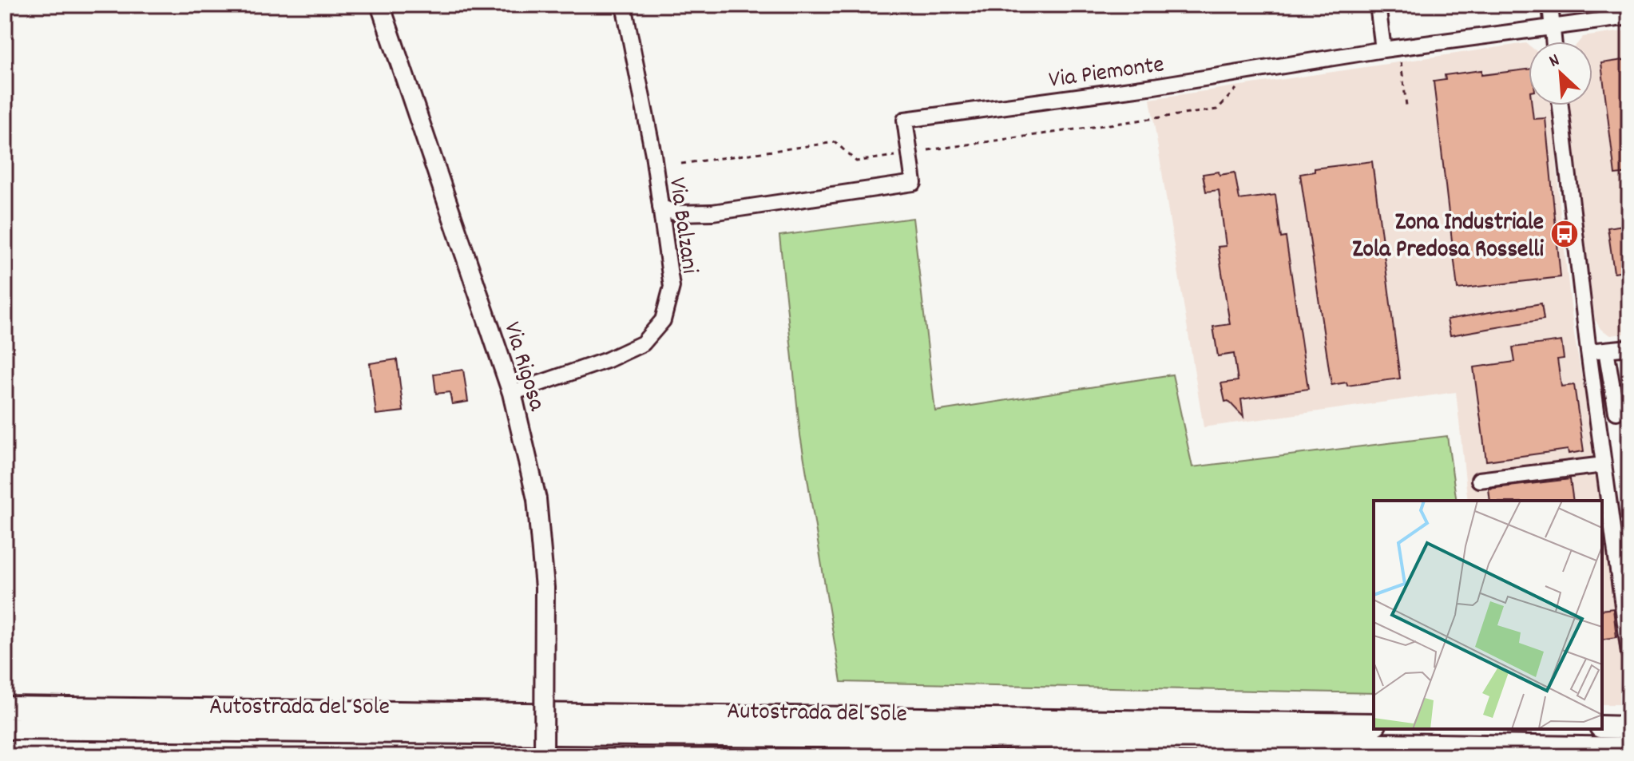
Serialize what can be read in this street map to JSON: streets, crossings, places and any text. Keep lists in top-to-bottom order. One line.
{"streets":{"highway":["Autostrada del Sole"],"main road":["Via Rigosa"],"street":["Via Piemonte","Via Balzani"]},"crossings":[["Via Piemonte","Via Balzani"],["Via Balzani","Via Rigosa"]],"places":{"bus stop":["Zona Industriale Zola Predosa Rosselli"]},"north":"top left"}
